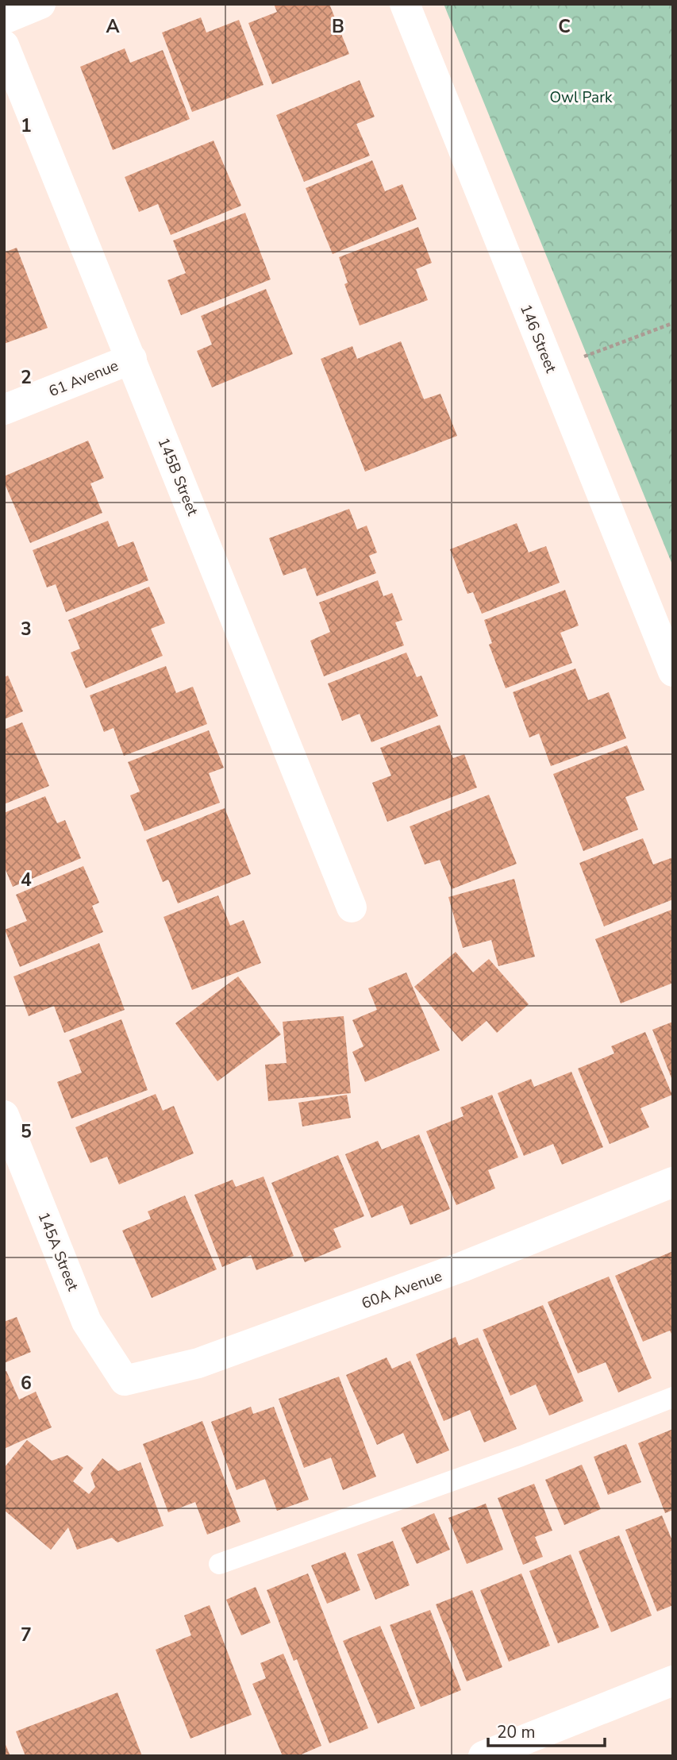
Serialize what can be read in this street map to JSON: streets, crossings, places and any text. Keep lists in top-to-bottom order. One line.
{"streets":{"street":["146 Street","61 Avenue","145B Street","145A Street","60A Avenue"]},"crossings":[["61 Avenue","145B Street"],["145A Street","60A Avenue"]],"parks":["Owl Park"],"scale_bar":"20 m","grid":{"columns":["A","B","C"],"rows":["1","2","3","4","5","6","7"]}}
